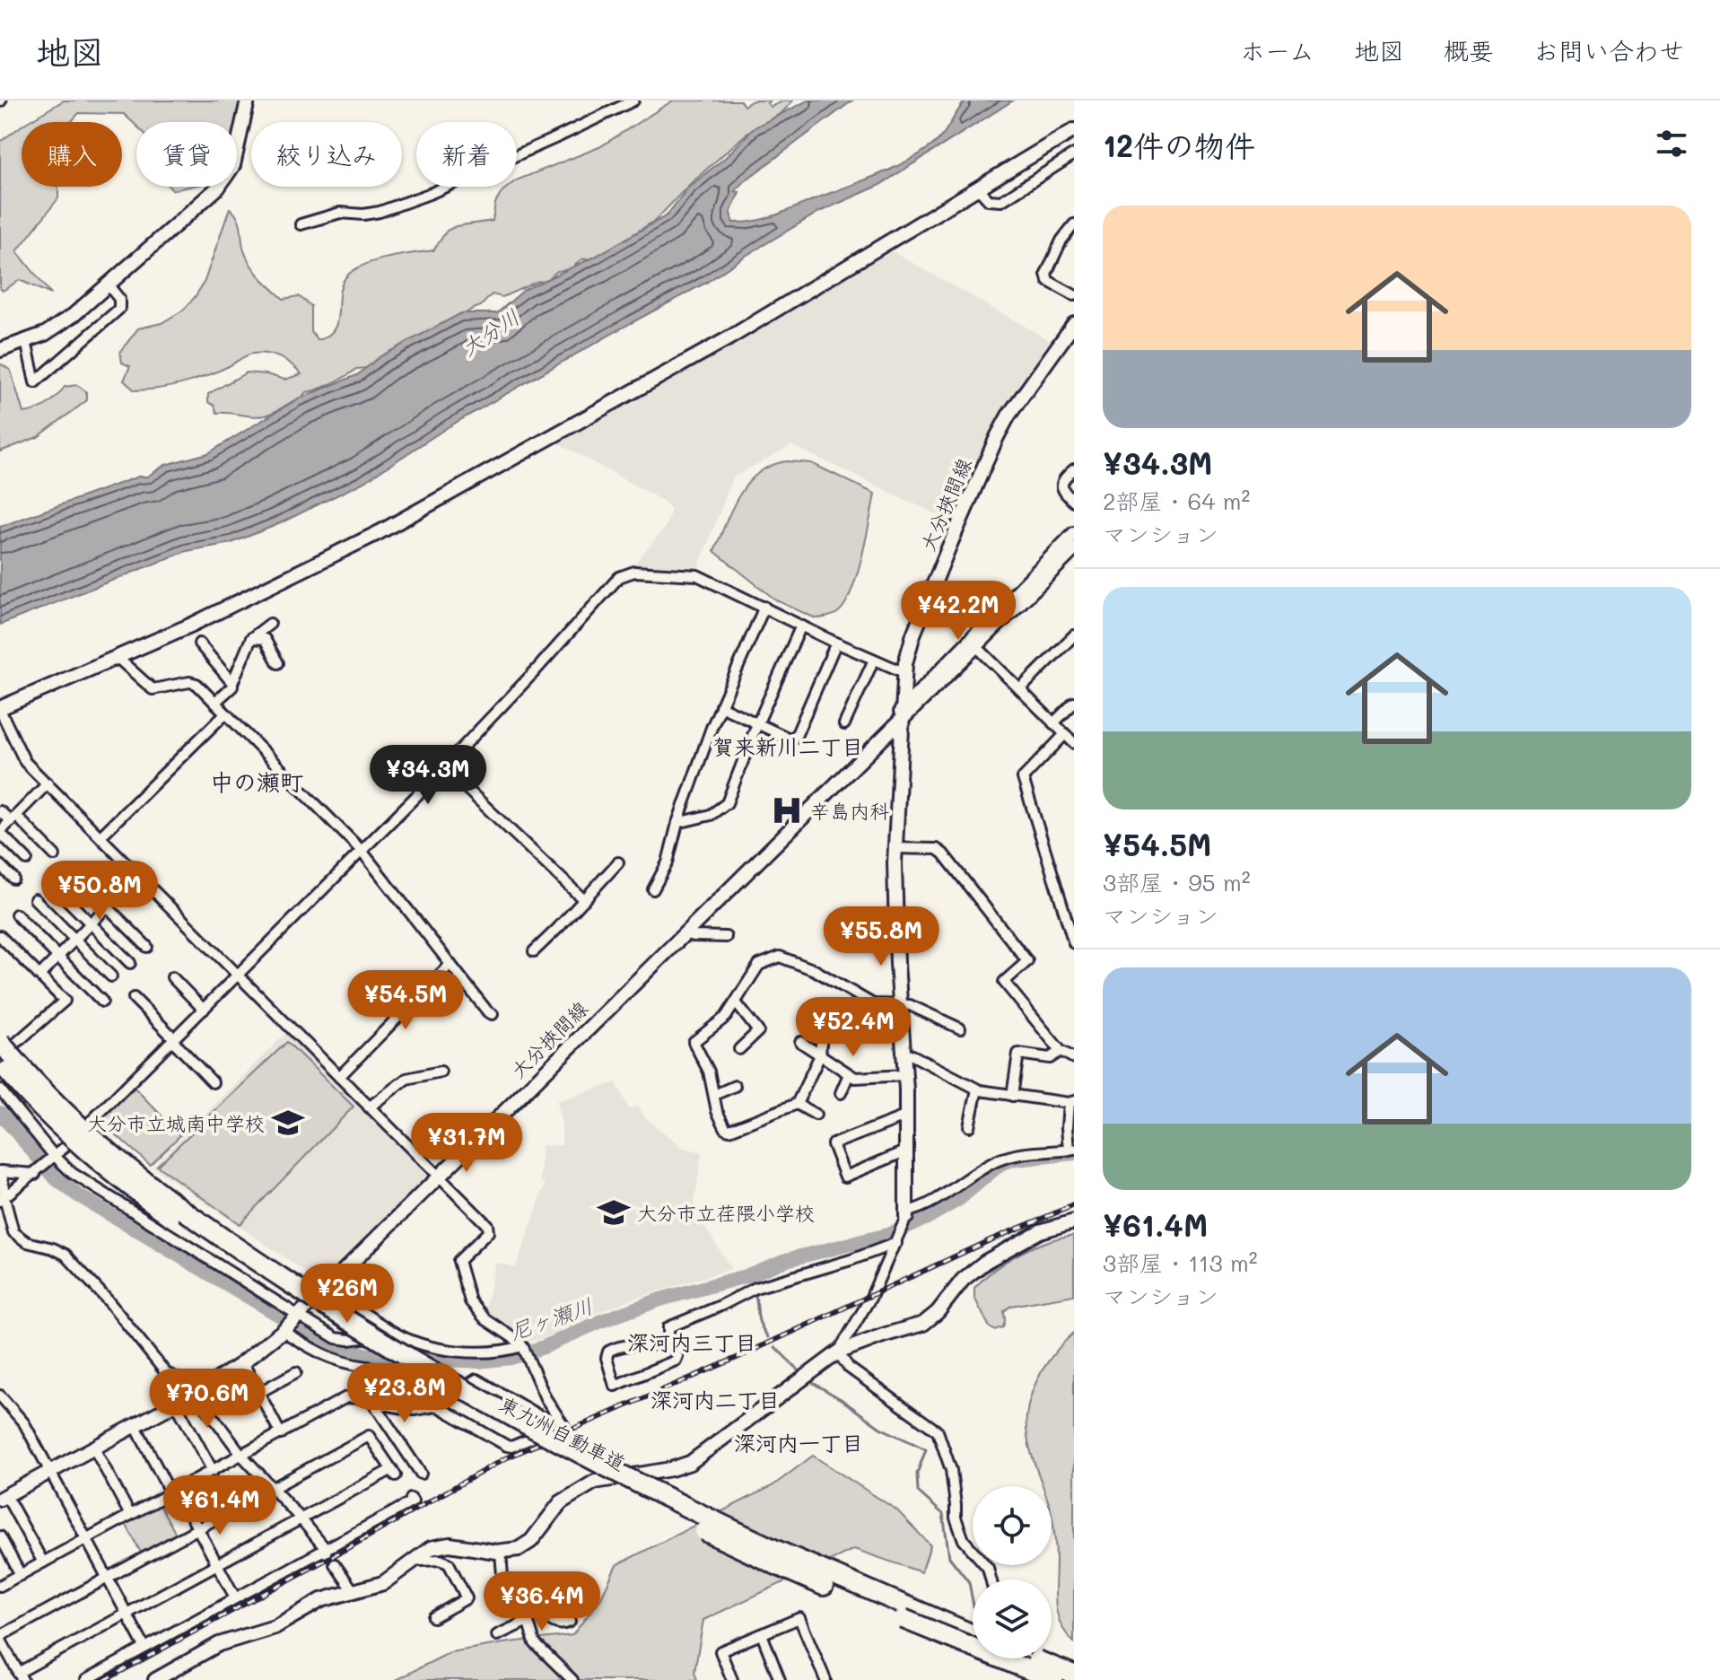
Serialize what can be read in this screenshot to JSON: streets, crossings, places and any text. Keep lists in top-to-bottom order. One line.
{"streets":{"highway":["東九州自動車道"],"main road":["大分挾間線"]},"districts":["賀来新川二丁目","中の瀬町","深河内三丁目","深河内二丁目","深河内一丁目"],"water":["大分川","尼ヶ瀬川"],"places":{"hospital":["辛島内科"],"school or university":["大分市立城南中学校","大分市立荏隈小学校"]},"page":{"header":"地図","nav":["ホーム","地図","概要","お問い合わせ"],"heading":"12件の物件","chip":["購入","賃貸","絞り込み","新着"],"list":[{"name":"¥34.3M","note":"2部屋 · 64 m² · マンション"},{"name":"¥54.5M","note":"3部屋 · 95 m² · マンション"},{"name":"¥61.4M","note":"3部屋 · 113 m² · マンション"}],"price":["¥42.2M","¥34.3M","¥50.8M","¥55.8M","¥54.5M","¥52.4M","¥31.7M","¥26M","¥23.8M","¥70.6M","¥61.4M","¥36.4M"]}}
